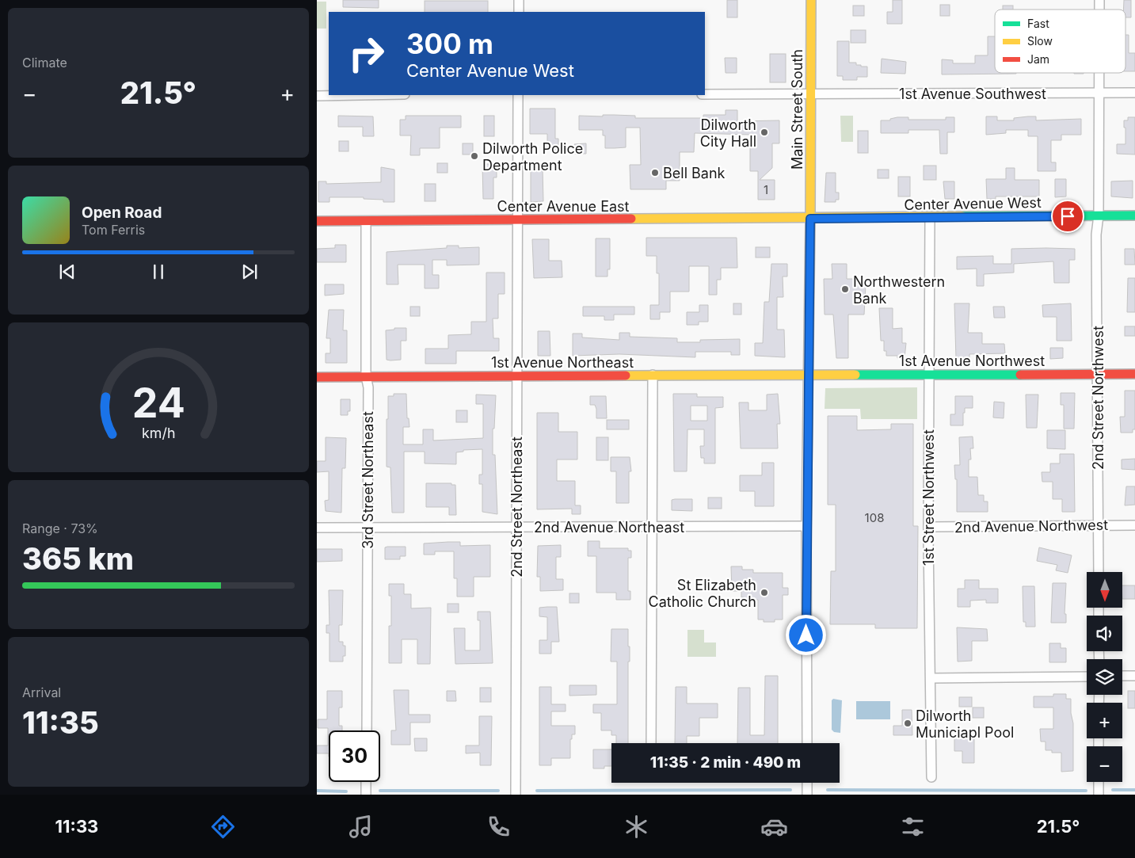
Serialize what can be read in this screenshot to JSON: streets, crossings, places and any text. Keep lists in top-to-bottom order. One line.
{"streets":{"street":["1st Avenue Southwest","Main Street South","Center Avenue West","Center Avenue East","1st Avenue Northwest","1st Avenue Northeast","2nd Street Northwest","3rd Street Northeast","1st Street Northwest","2nd Street Northeast","2nd Avenue Northwest","2nd Avenue Northeast"]},"crossings":[["1st Avenue Southwest","Main Street South"],["1st Avenue Southwest","2nd Street Northwest"],["Main Street South","Center Avenue West"],["Main Street South","Center Avenue East"],["Center Avenue West","Center Avenue East"],["Center Avenue West","2nd Street Northwest"],["Center Avenue West","1st Street Northwest"],["Center Avenue East","3rd Street Northeast"],["Center Avenue East","2nd Street Northeast"],["1st Avenue Northwest","1st Avenue Northeast"],["1st Avenue Northwest","2nd Street Northwest"],["1st Avenue Northwest","1st Street Northwest"],["1st Avenue Northeast","3rd Street Northeast"],["1st Avenue Northeast","2nd Street Northeast"],["2nd Street Northwest","2nd Avenue Northwest"],["3rd Street Northeast","2nd Avenue Northeast"],["1st Street Northwest","2nd Avenue Northwest"],["2nd Street Northeast","2nd Avenue Northeast"]],"places":["Dilworth City Hall","Dilworth Police Department","Bell Bank","Northwestern Bank","St Elizabeth Catholic Church","Dilworth Municiapl Pool"],"house_numbers":["1","108"],"legend":["Fast","Slow","Jam"],"north":"bottom","page":{"tile":["Climate",["Range · 73%","365 km"],["Arrival","11:35"]],"turn":["300 m","Center Avenue West"],"heat":["−","21.5°","+"],"song":["Open Road","Tom Ferris"],"map_buttons":["+","−"],"limit":"30","trip":"11:35 · 2 min · 490 m","tabs":["11:33","21.5°"],"gauge":["24","km/h"]}}
